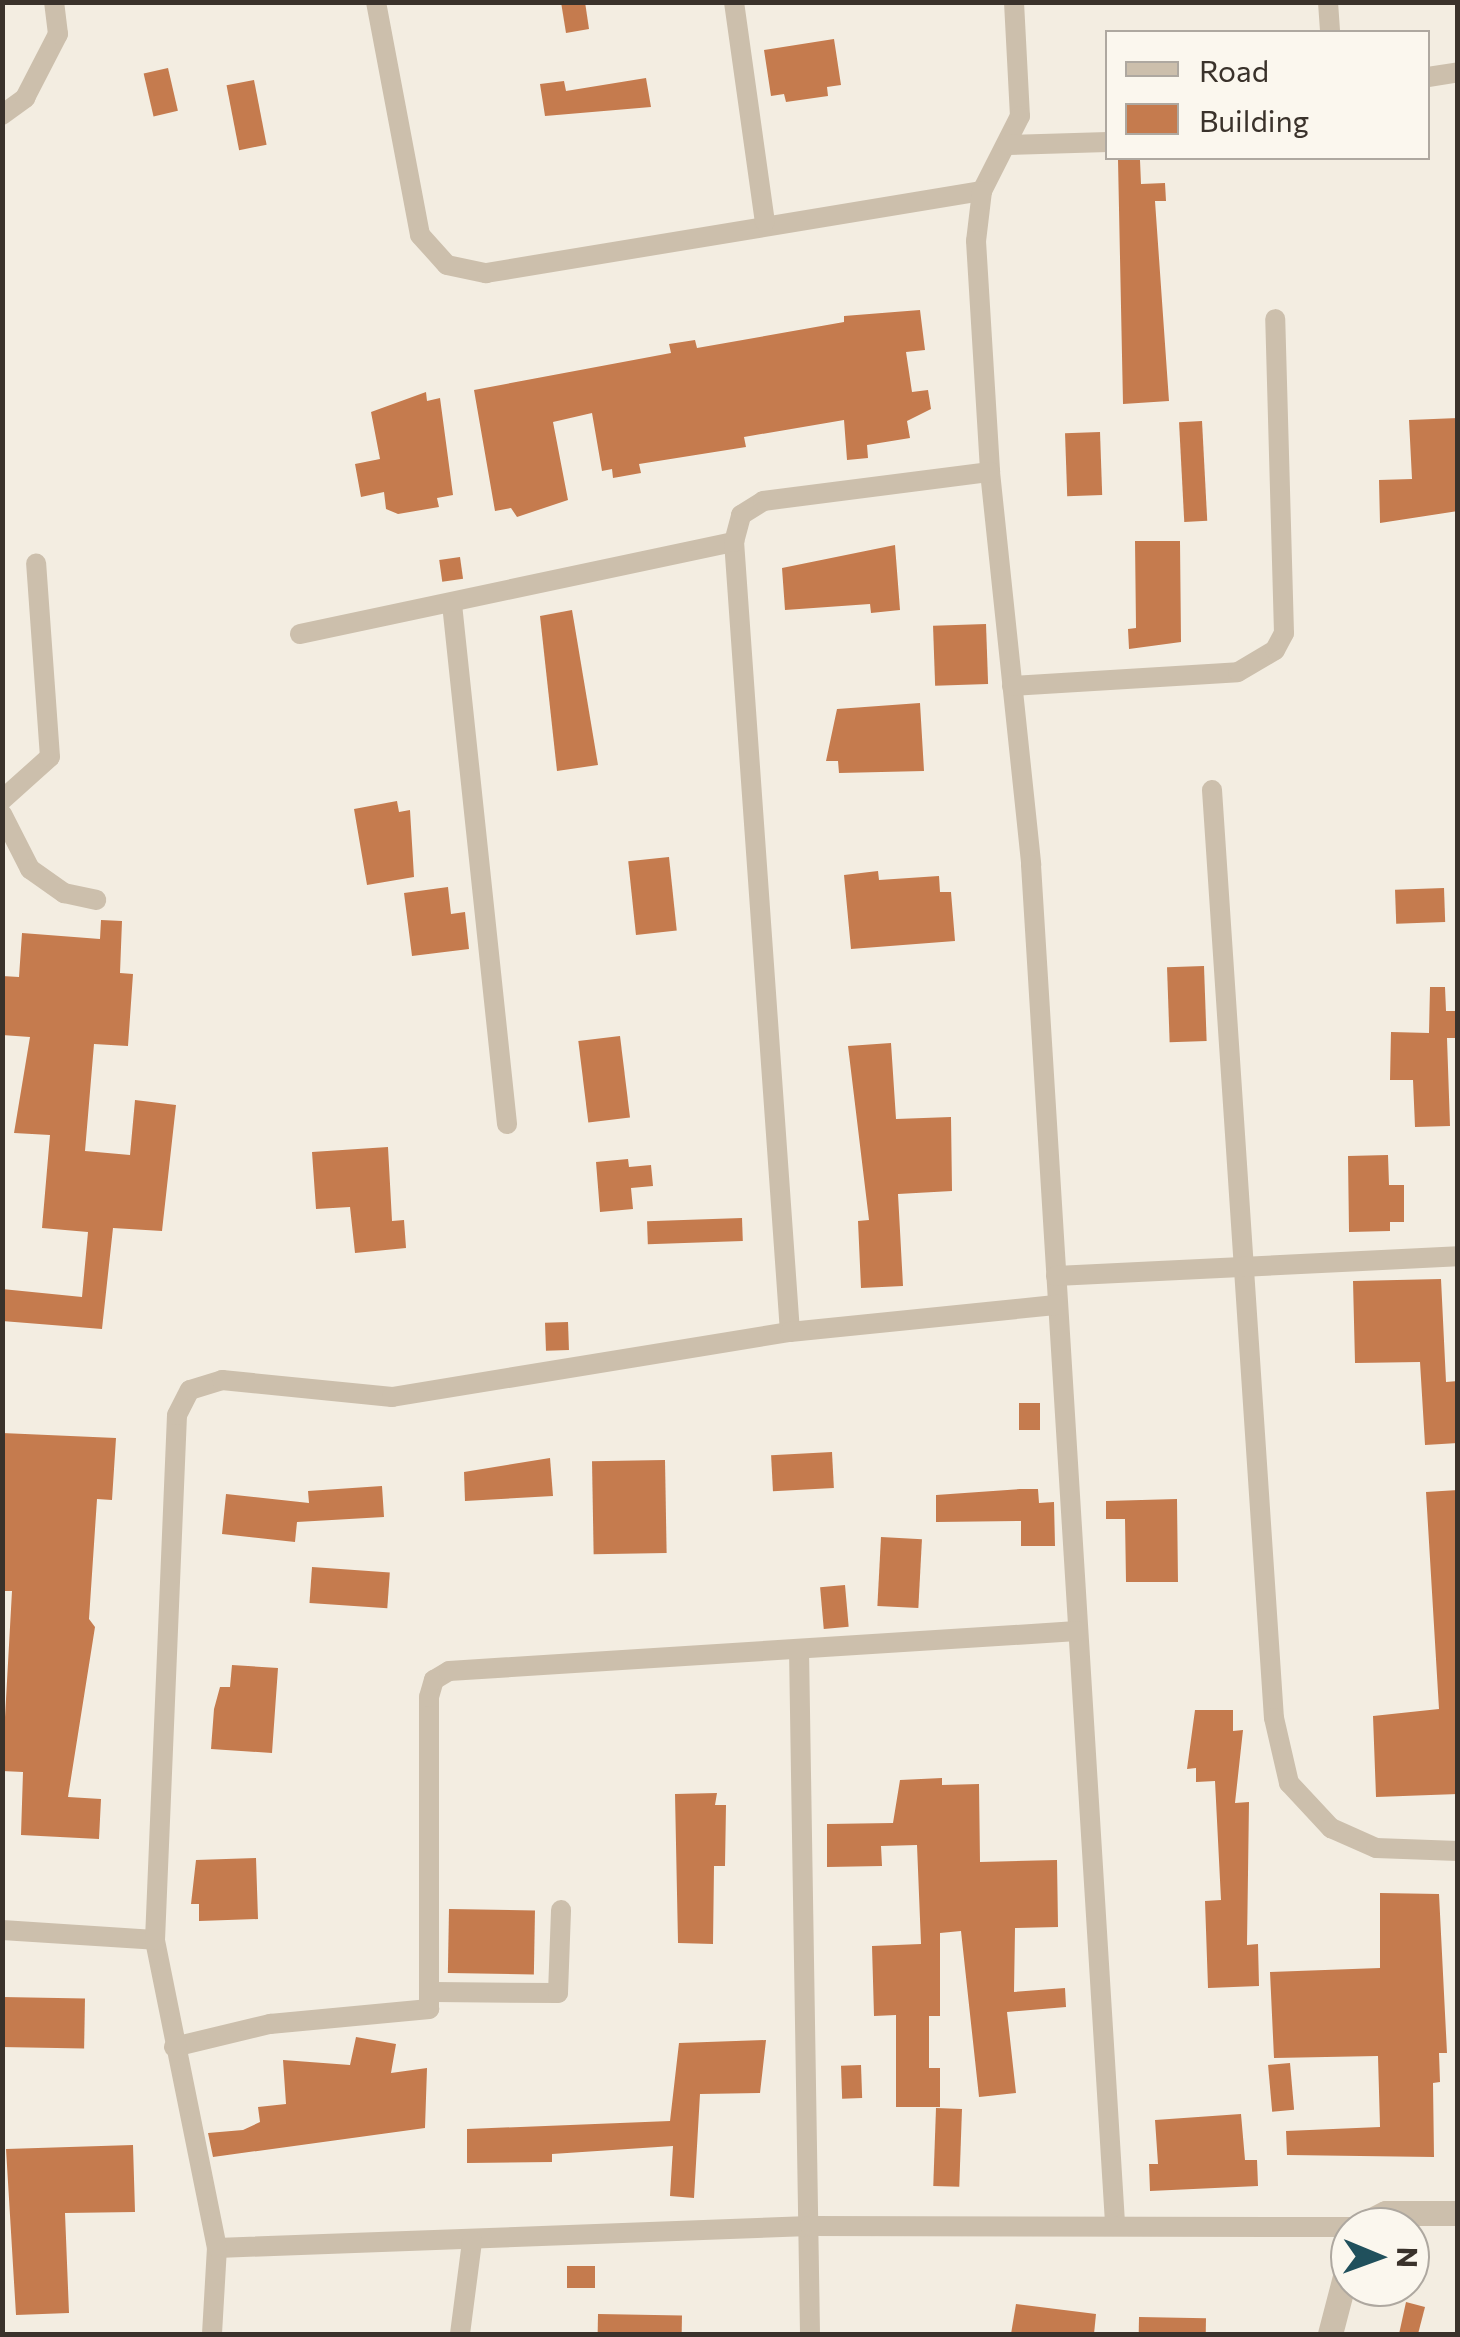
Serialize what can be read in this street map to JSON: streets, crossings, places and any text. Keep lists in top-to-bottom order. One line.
{"legend":["Road","Building"],"north":"right"}
